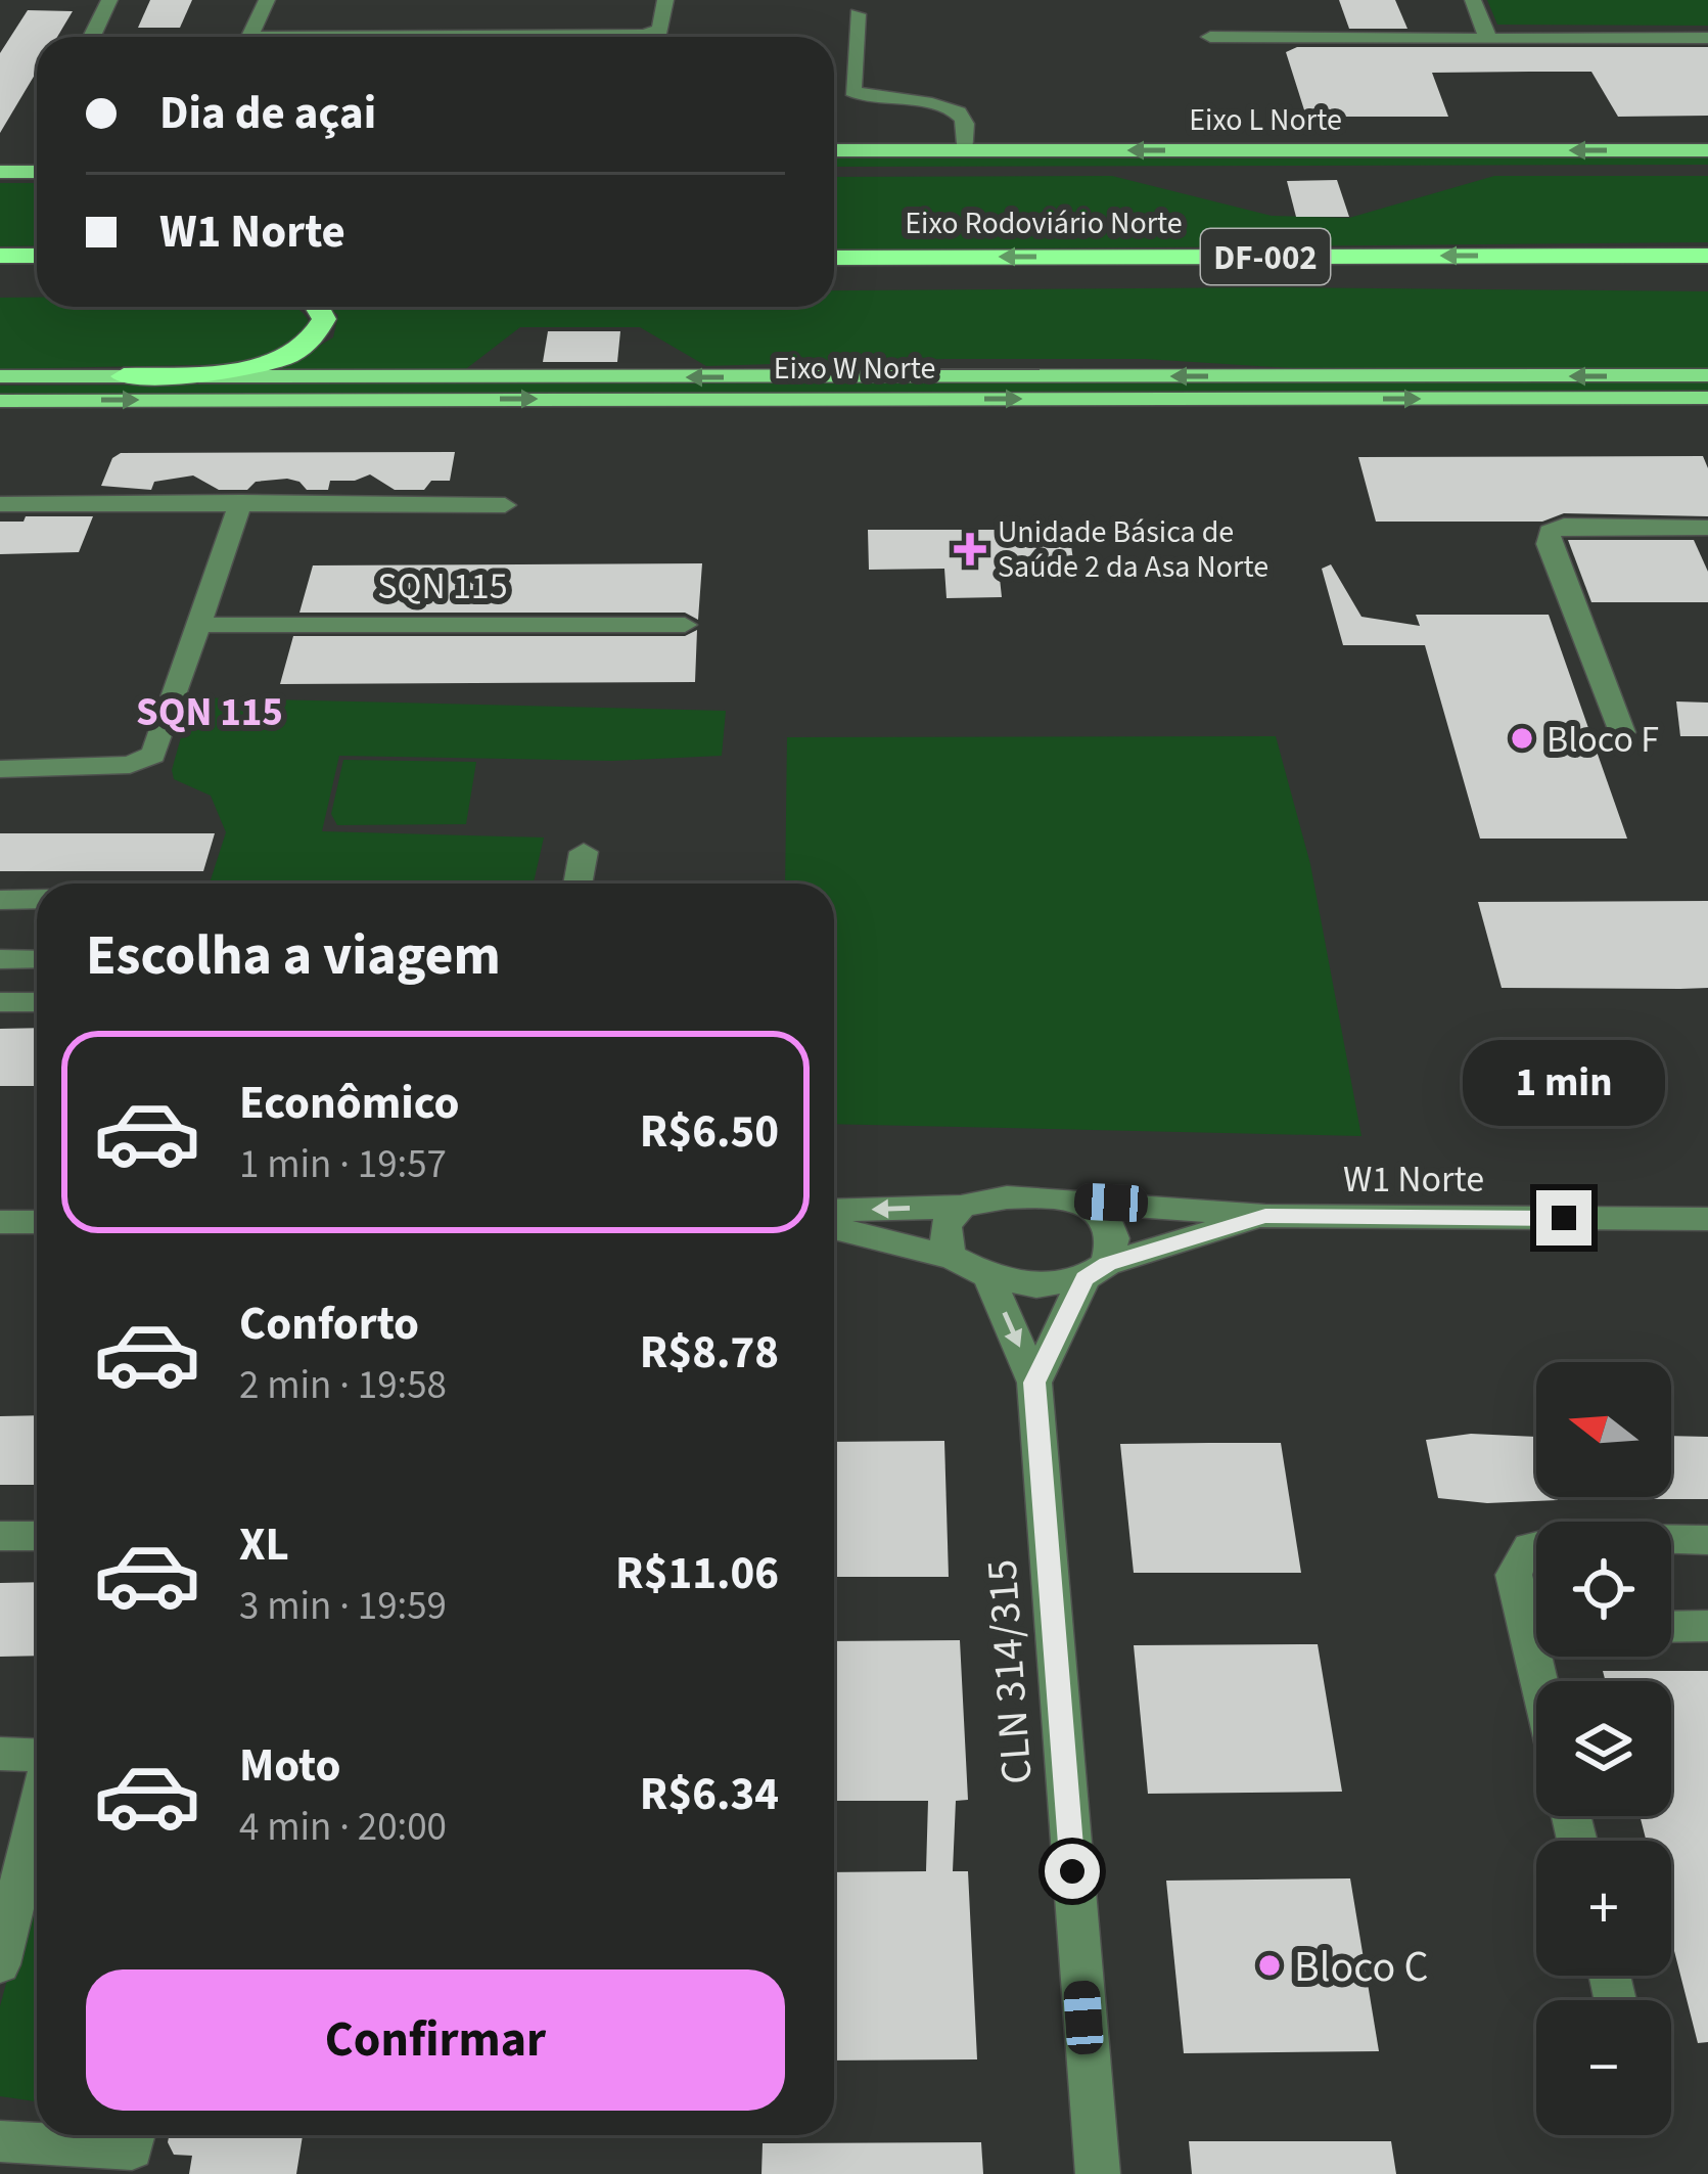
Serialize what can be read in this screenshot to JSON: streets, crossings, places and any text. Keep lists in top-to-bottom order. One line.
{"streets":{"highway":["Eixo Rodoviário Norte","DF-002"],"main road":["Eixo L Norte","Eixo W Norte"],"street":["SQN 115","W1 Norte","CLN 314/315"]},"crossings":[["W1 Norte","CLN 314/315"]],"districts":["SQN 115"],"places":{"health":["Unidade Básica de Saúde 2 da Asa Norte"],"other":["Bloco F","Bloco C"]},"north":"left","page":{"banner":["Dia de açai","W1 Norte"],"heading":"Escolha a viagem","list":[{"name":"Econômico","note":"1 min · 19:57","value":"R$6.50"},{"name":"Conforto","note":"2 min · 19:58","value":"R$8.78"},{"name":"XL","note":"3 min · 19:59","value":"R$11.06"},{"name":"Moto","note":"4 min · 20:00","value":"R$6.34"}],"bubble":"1 min","map_buttons":["+","−"],"buttons":"Confirmar"}}
